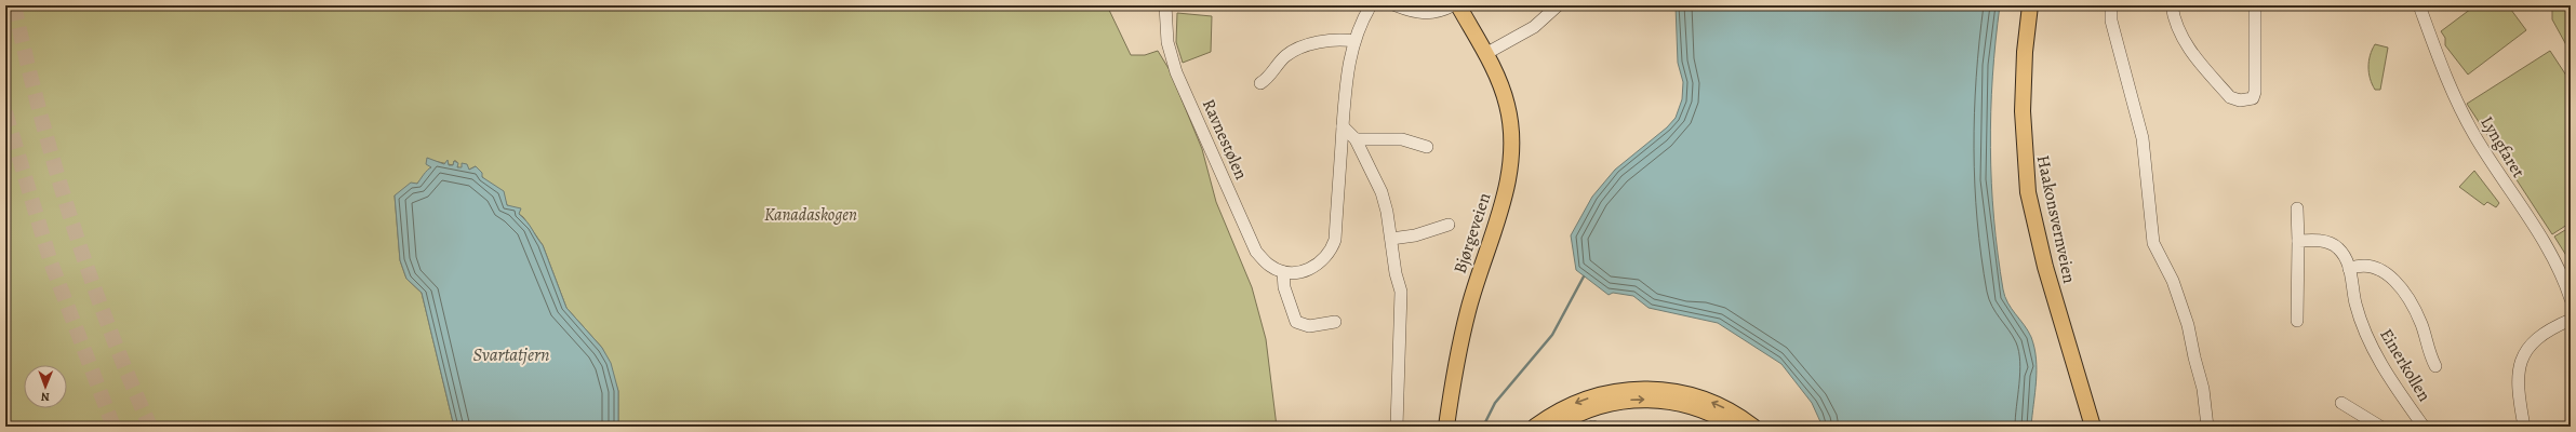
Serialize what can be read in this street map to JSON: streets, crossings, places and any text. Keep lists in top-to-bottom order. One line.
{"streets":{"main road":["Haakonsvernveien","Bjørgeveien"],"street":["Ravnestølen","Lyngfaret","Einerkollen"]},"water":["Svartatjern"],"parks":["Kanadaskogen"],"north":"bottom"}
